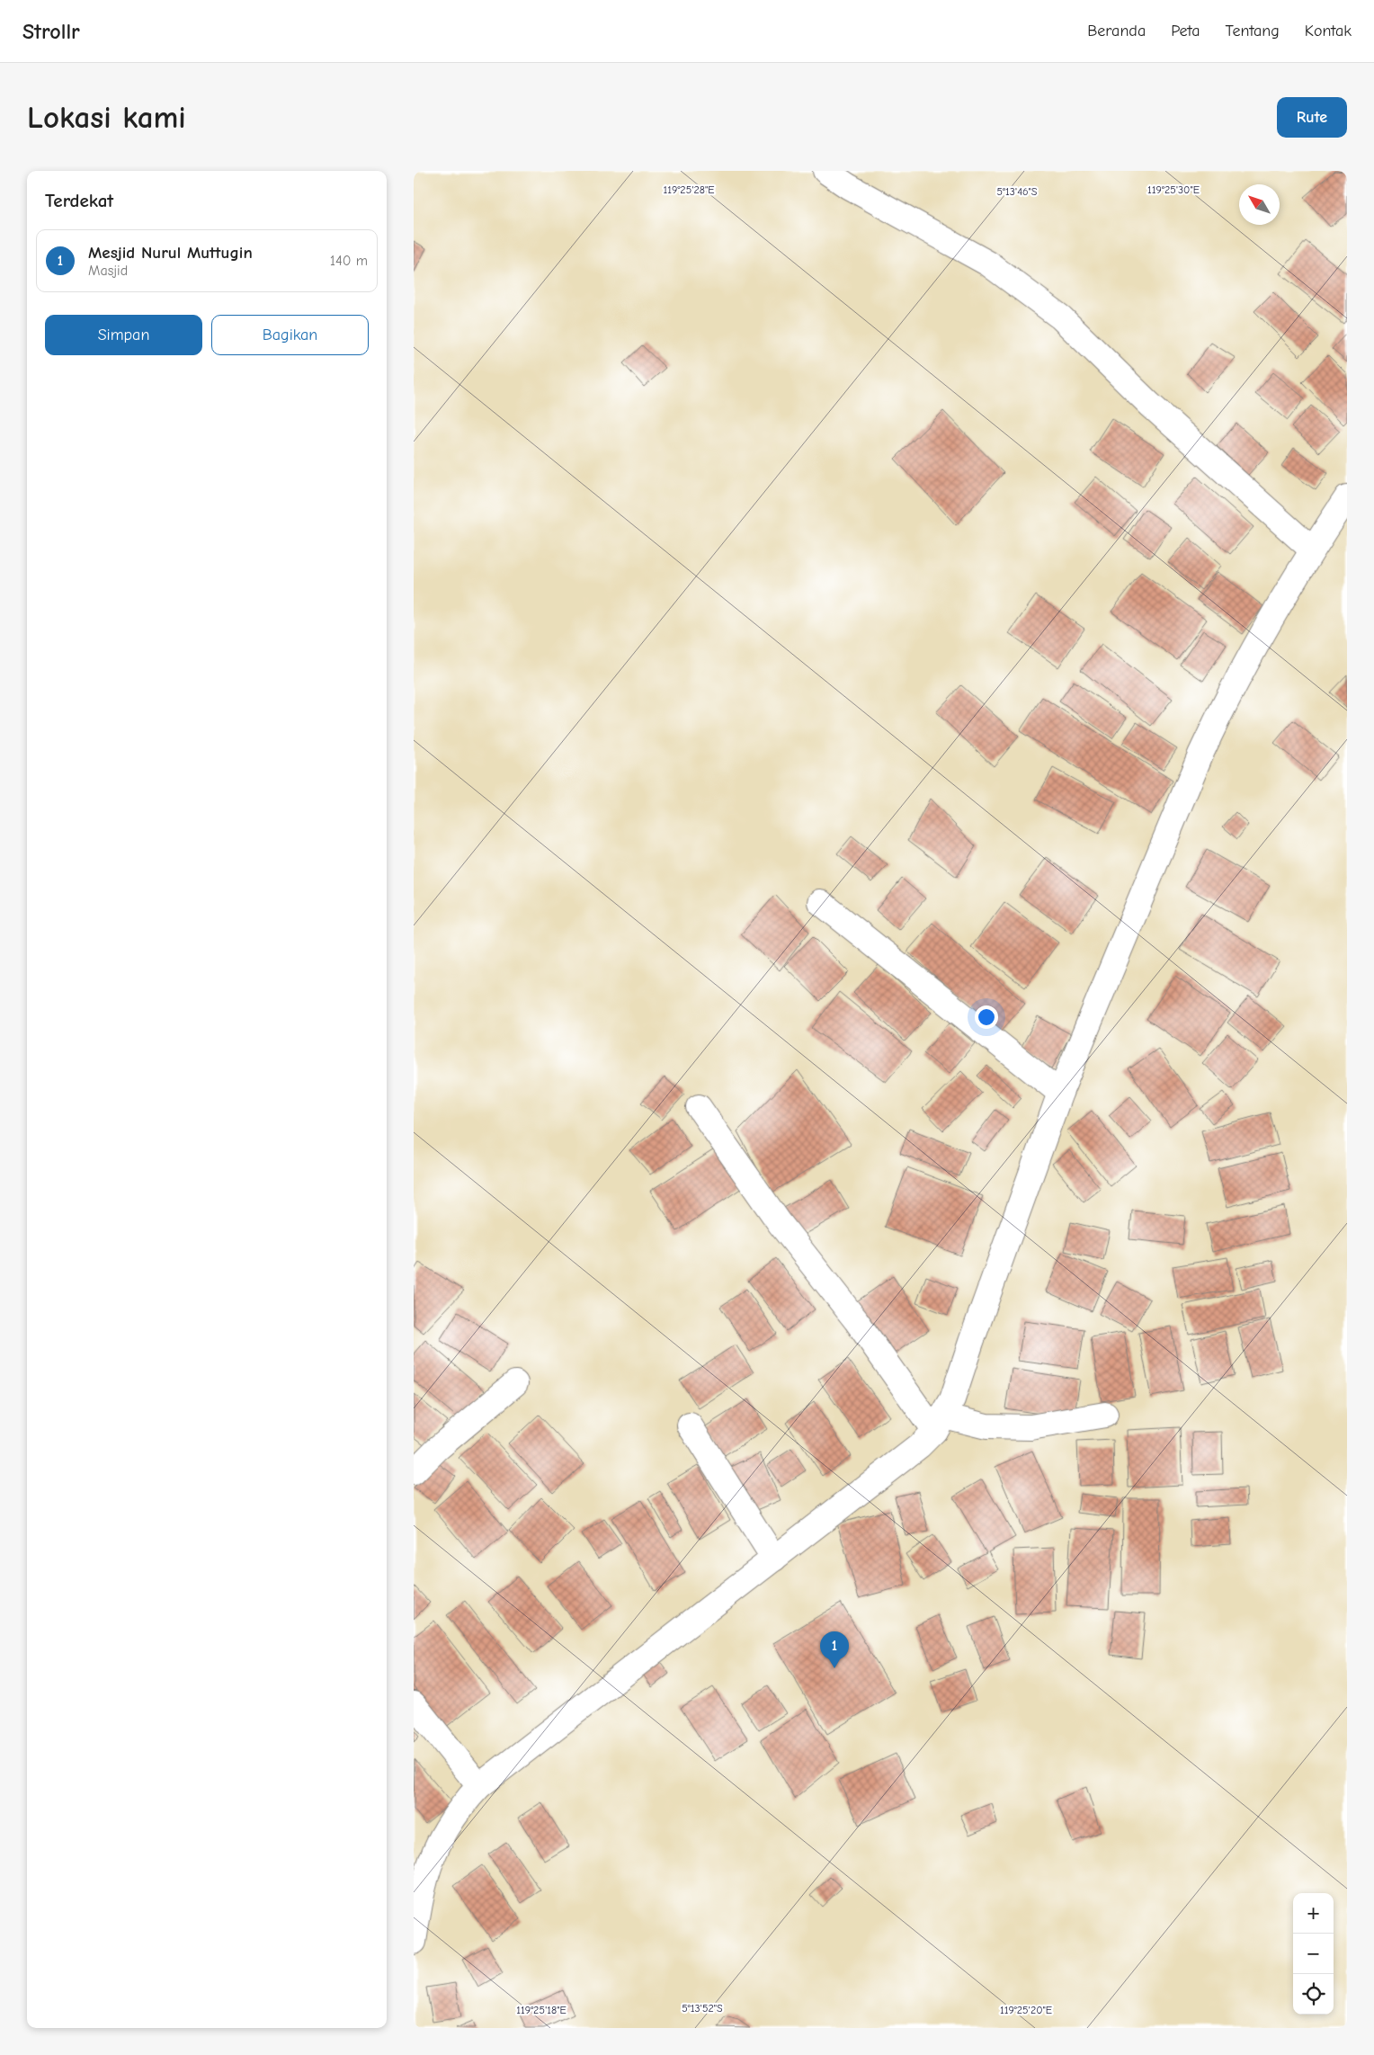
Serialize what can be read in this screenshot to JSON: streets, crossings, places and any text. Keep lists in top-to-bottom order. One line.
{"north":"top left","page":{"header":"Strollr","nav":["Beranda","Peta","Tentang","Kontak"],"buttons":["Rute",["Simpan","Bagikan"]],"title":"Lokasi kami","heading":"Terdekat","list":[{"mark":"1","name":"Mesjid Nurul Muttugin","note":"Masjid","value":"140 m"}],"pins":"1","map_buttons":["+","−"]},"coordinates":["119°25'28\"E","119°25'30\"E","5°13'46\"S","5°13'52\"S","119°25'18\"E","119°25'20\"E"]}
